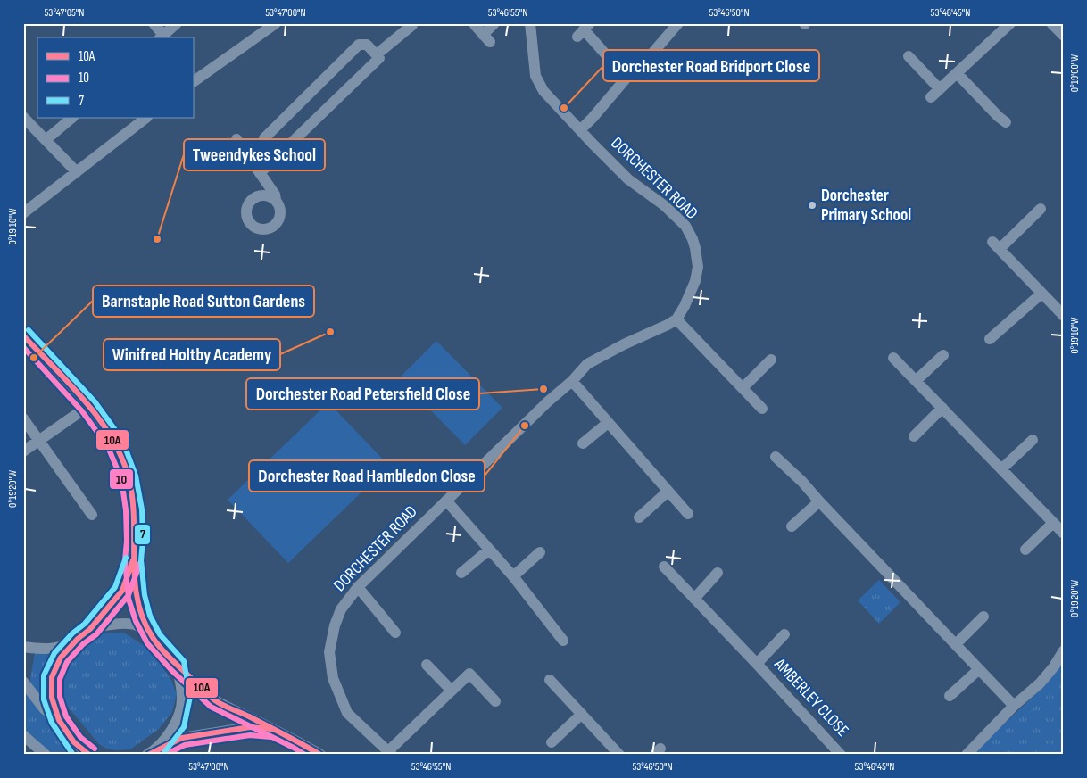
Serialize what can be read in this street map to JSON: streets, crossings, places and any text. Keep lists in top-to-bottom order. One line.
{"streets":{"street":["DORCHESTER ROAD","AMBERLEY CLOSE"]},"places":["Dorchester Road Bridport Close","Dorchester Primary School","Tweendykes School","Winifred Holtby Academy","Barnstaple Road Sutton Gardens","Dorchester Road Petersfield Close","Dorchester Road Hambledon Close"],"lines":["transit line 7","transit line 10A","transit line 10"],"legend":["10A","10","7"],"coordinates":["53°47'05\"N","53°47'00\"N","53°46'55\"N","53°46'50\"N","53°46'45\"N","0°19'00\"W","0°19'10\"W","0°19'20\"W"]}
